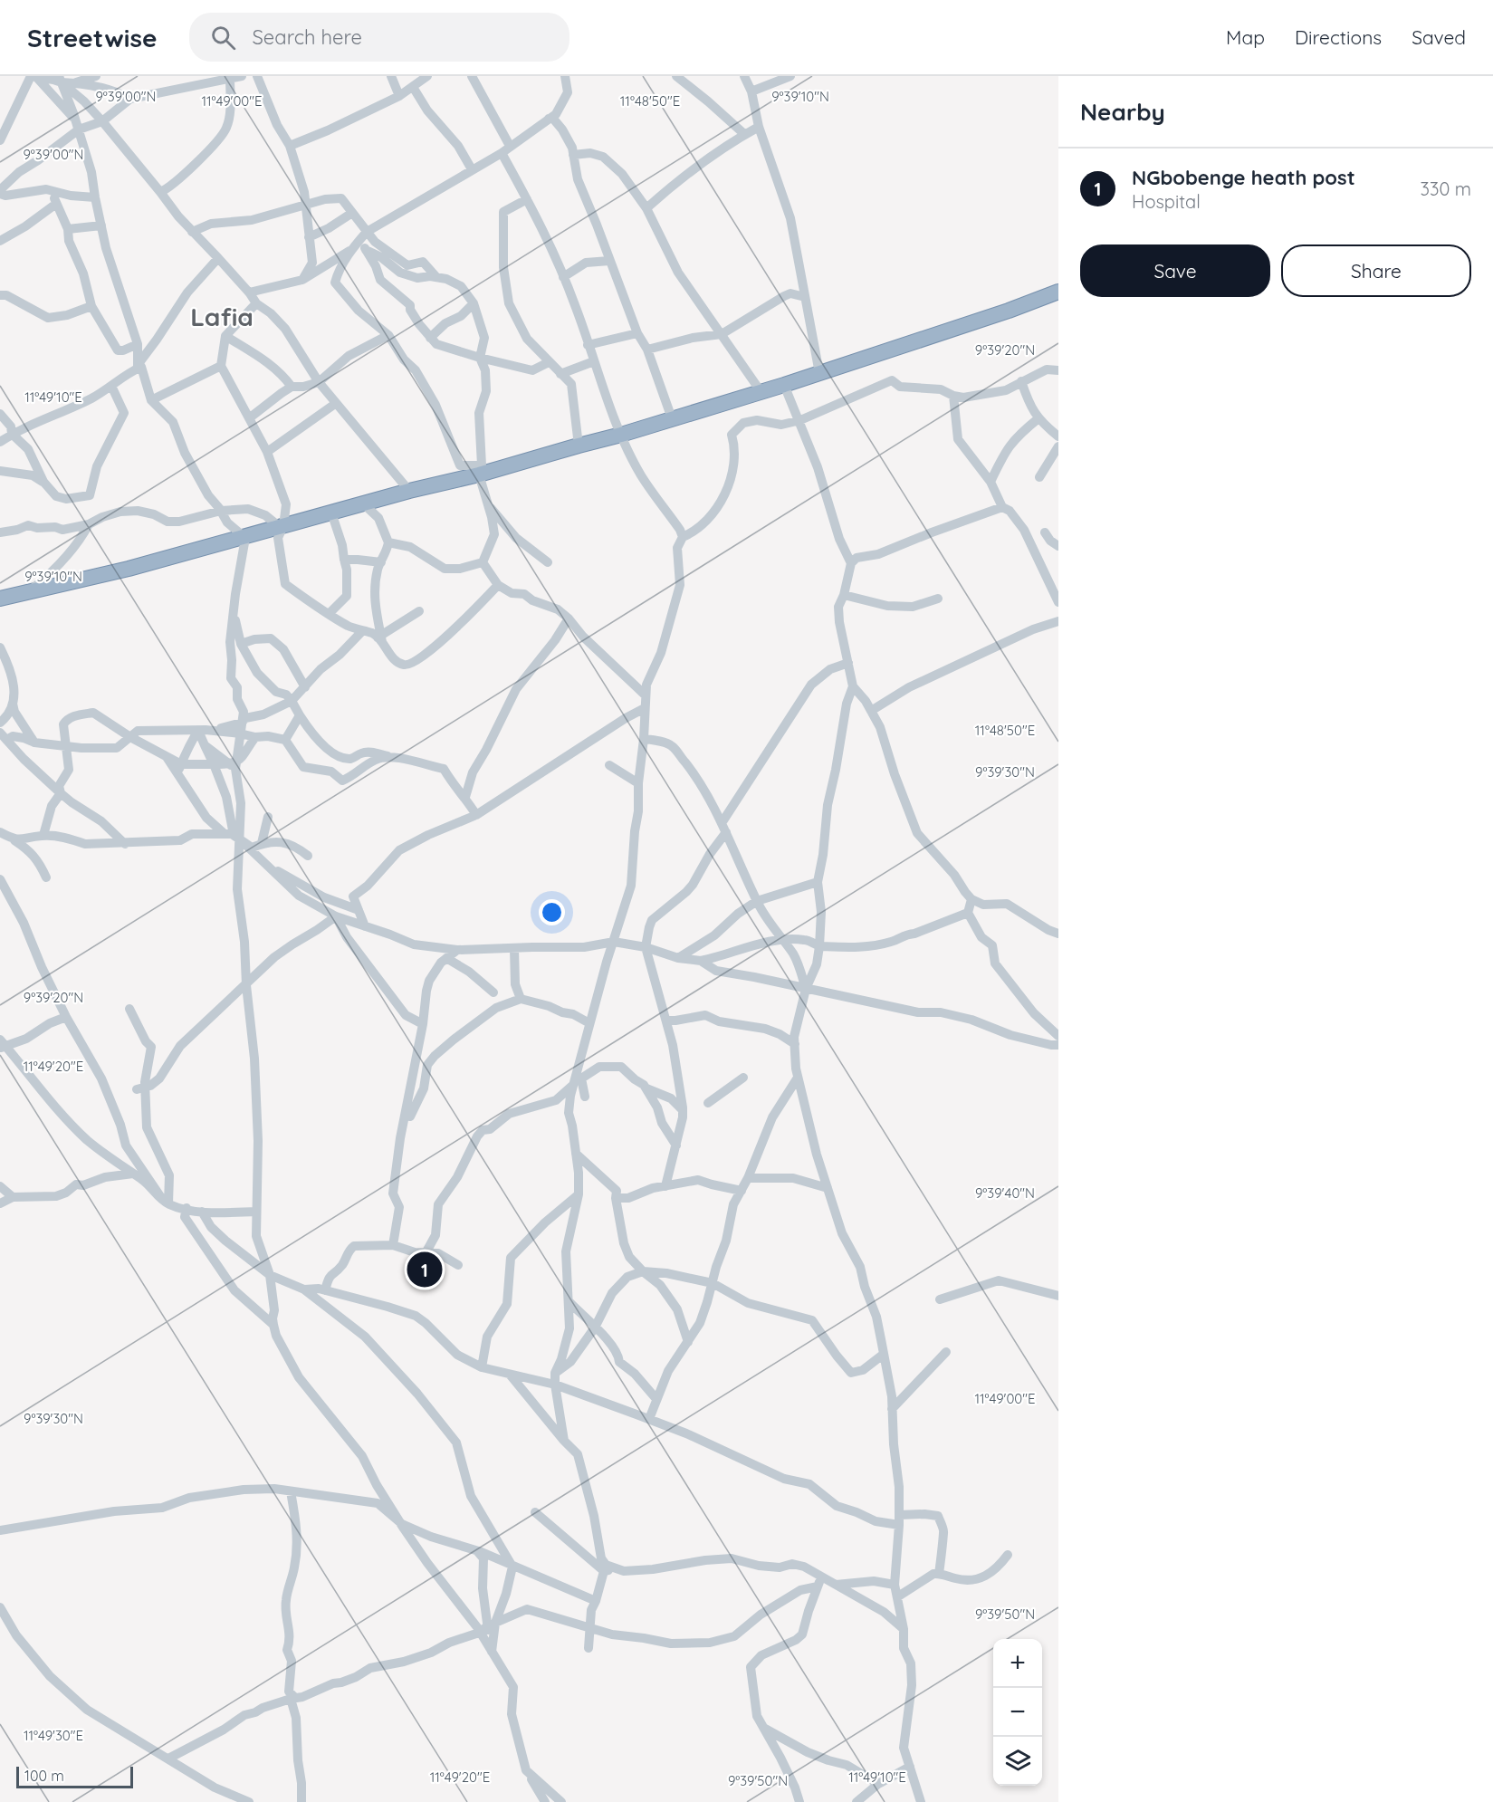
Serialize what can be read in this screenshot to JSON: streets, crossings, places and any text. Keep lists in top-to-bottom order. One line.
{"districts":["Lafia"],"scale_bar":"100 m","page":{"header":"Streetwise","search":"Search here","nav":["Map","Directions","Saved"],"heading":"Nearby","list":[{"mark":"1","name":"NGbobenge heath post","note":"Hospital","value":"330 m"}],"buttons":["Save","Share"],"pins":"1","map_buttons":["+","−"],"scale":"100 m"},"coordinates":["9°39'00\"N","9°39'10\"N","11°49'00\"E","11°48'50\"E","9°39'20\"N","11°49'10\"E","9°39'30\"N","11°49'20\"E","9°39'40\"N","9°39'50\"N","11°49'30\"E"]}
